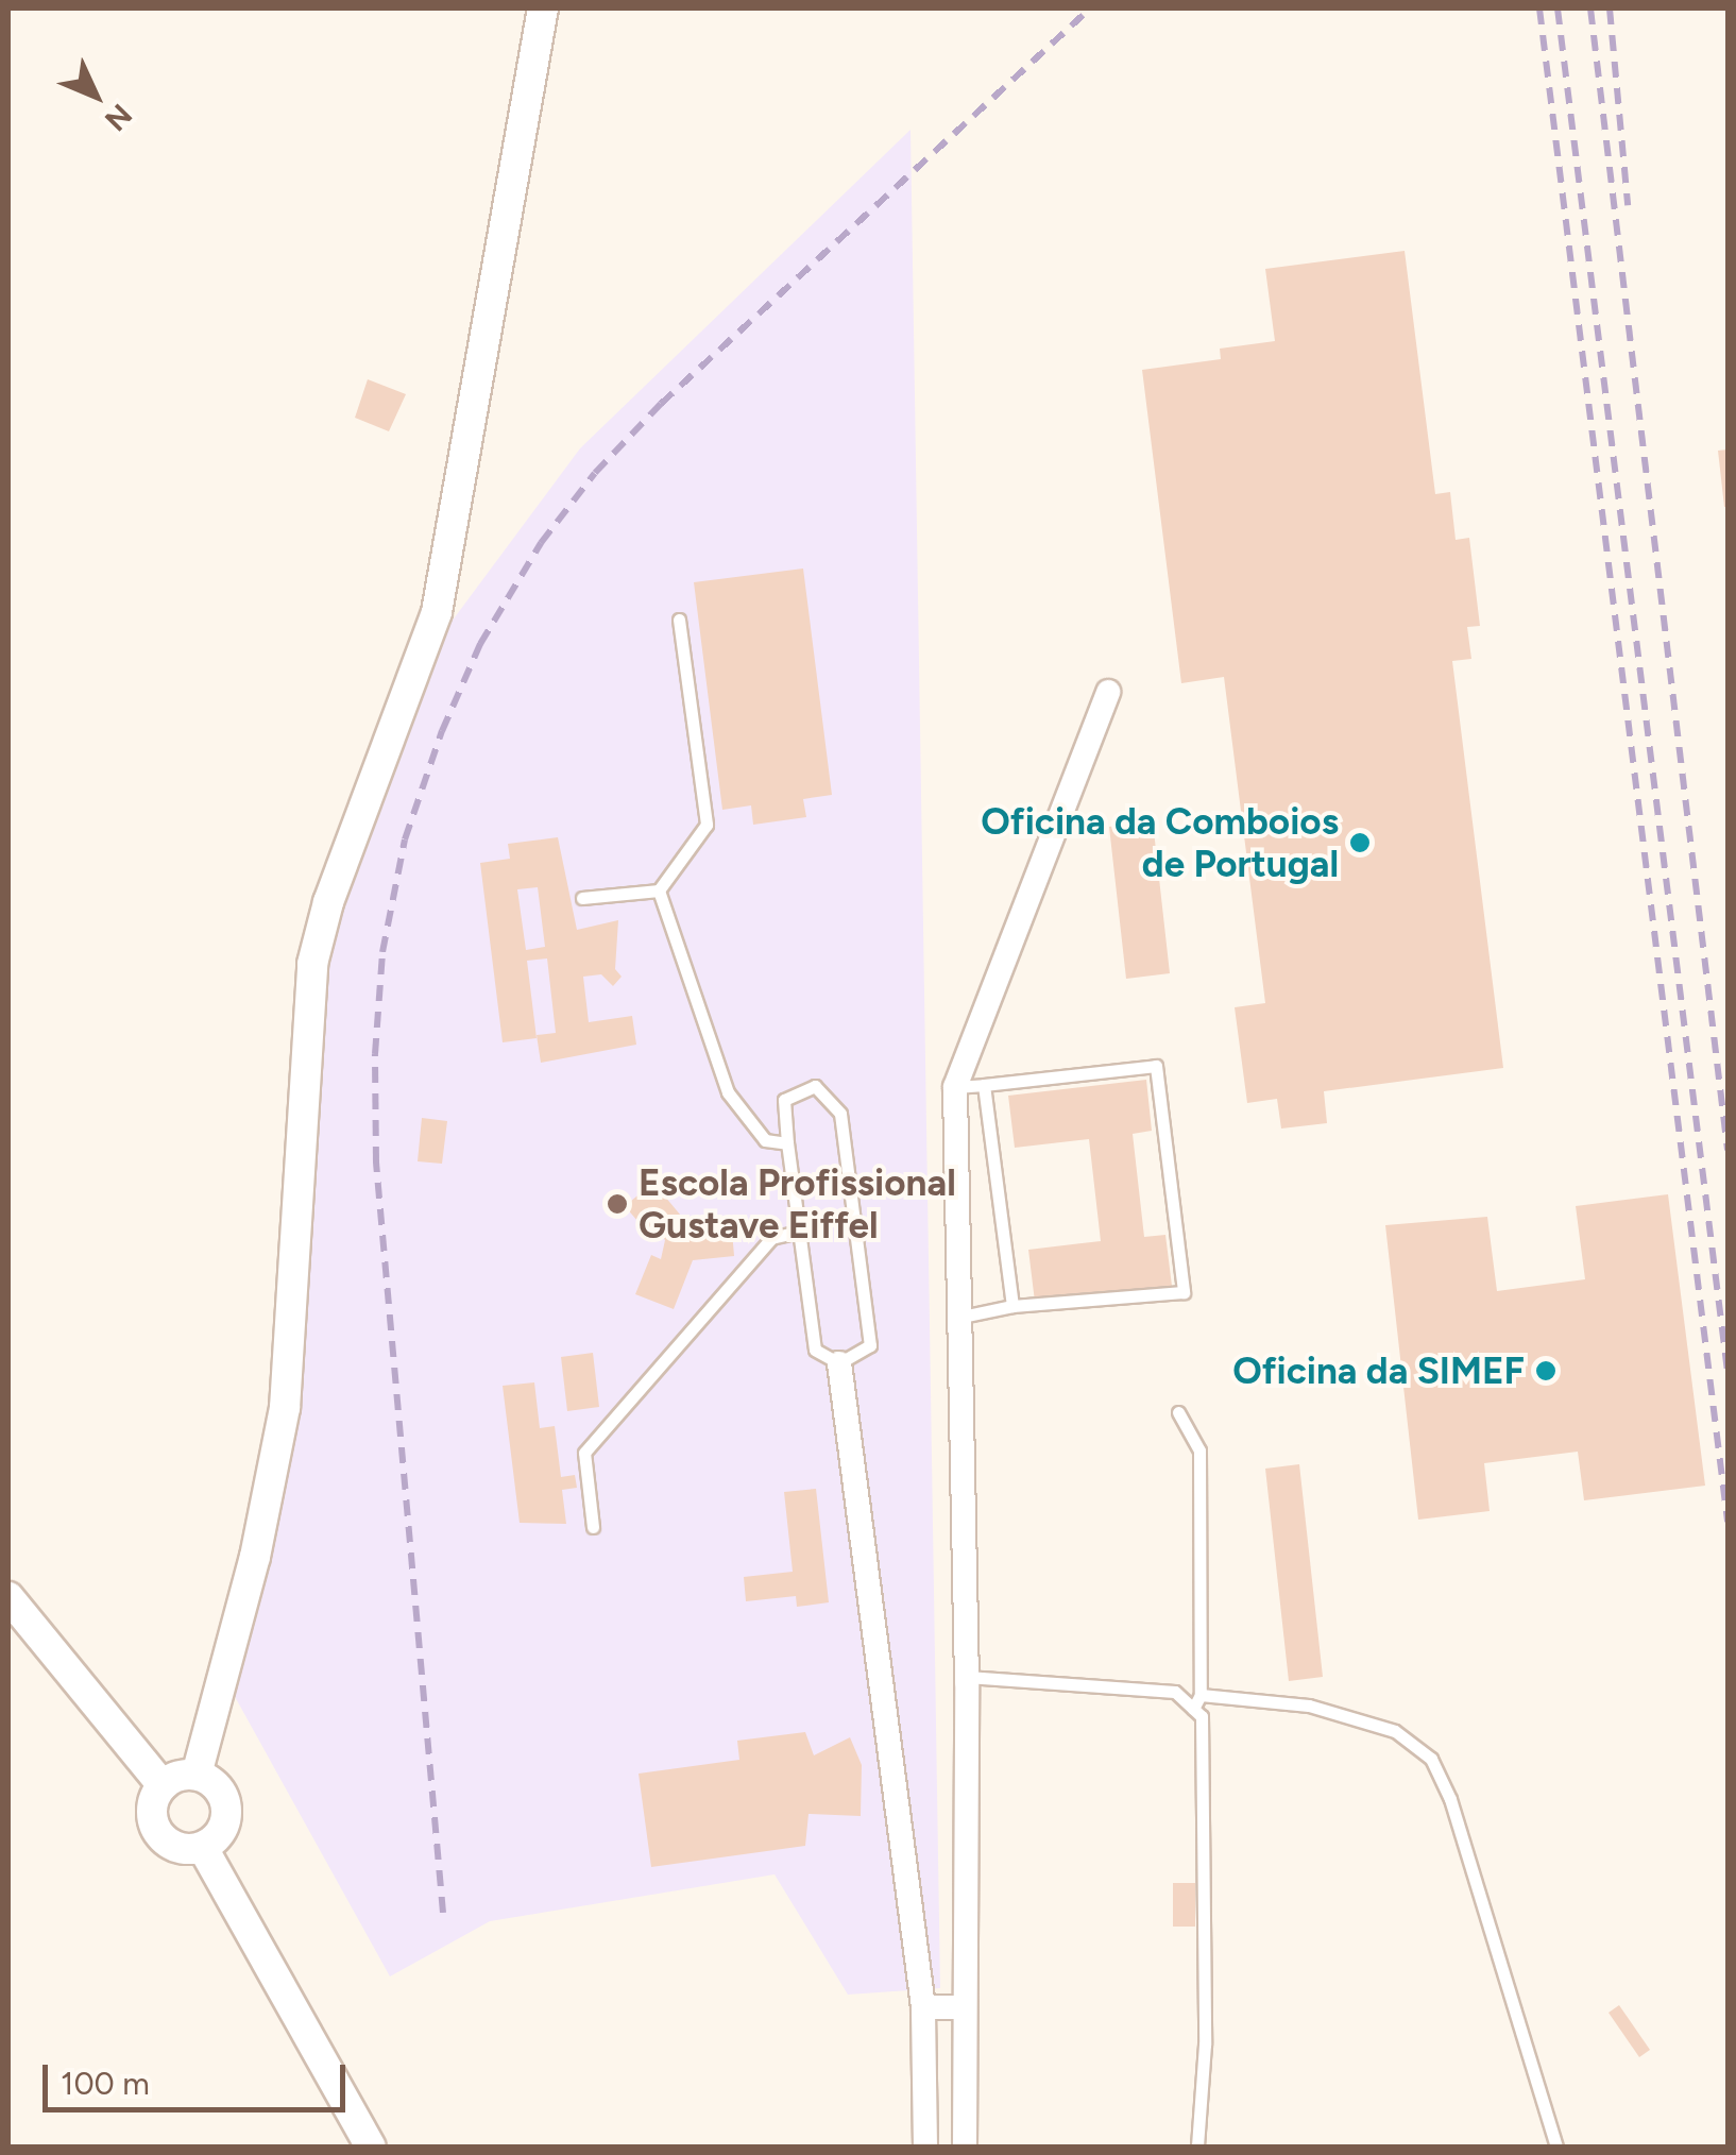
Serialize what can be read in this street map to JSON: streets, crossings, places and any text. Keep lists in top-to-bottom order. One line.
{"places":["Oficina da Comboios de Portugal","Escola Profissional Gustave Eiffel","Oficina da SIMEF"],"scale_bar":"100 m","north":"bottom right"}
